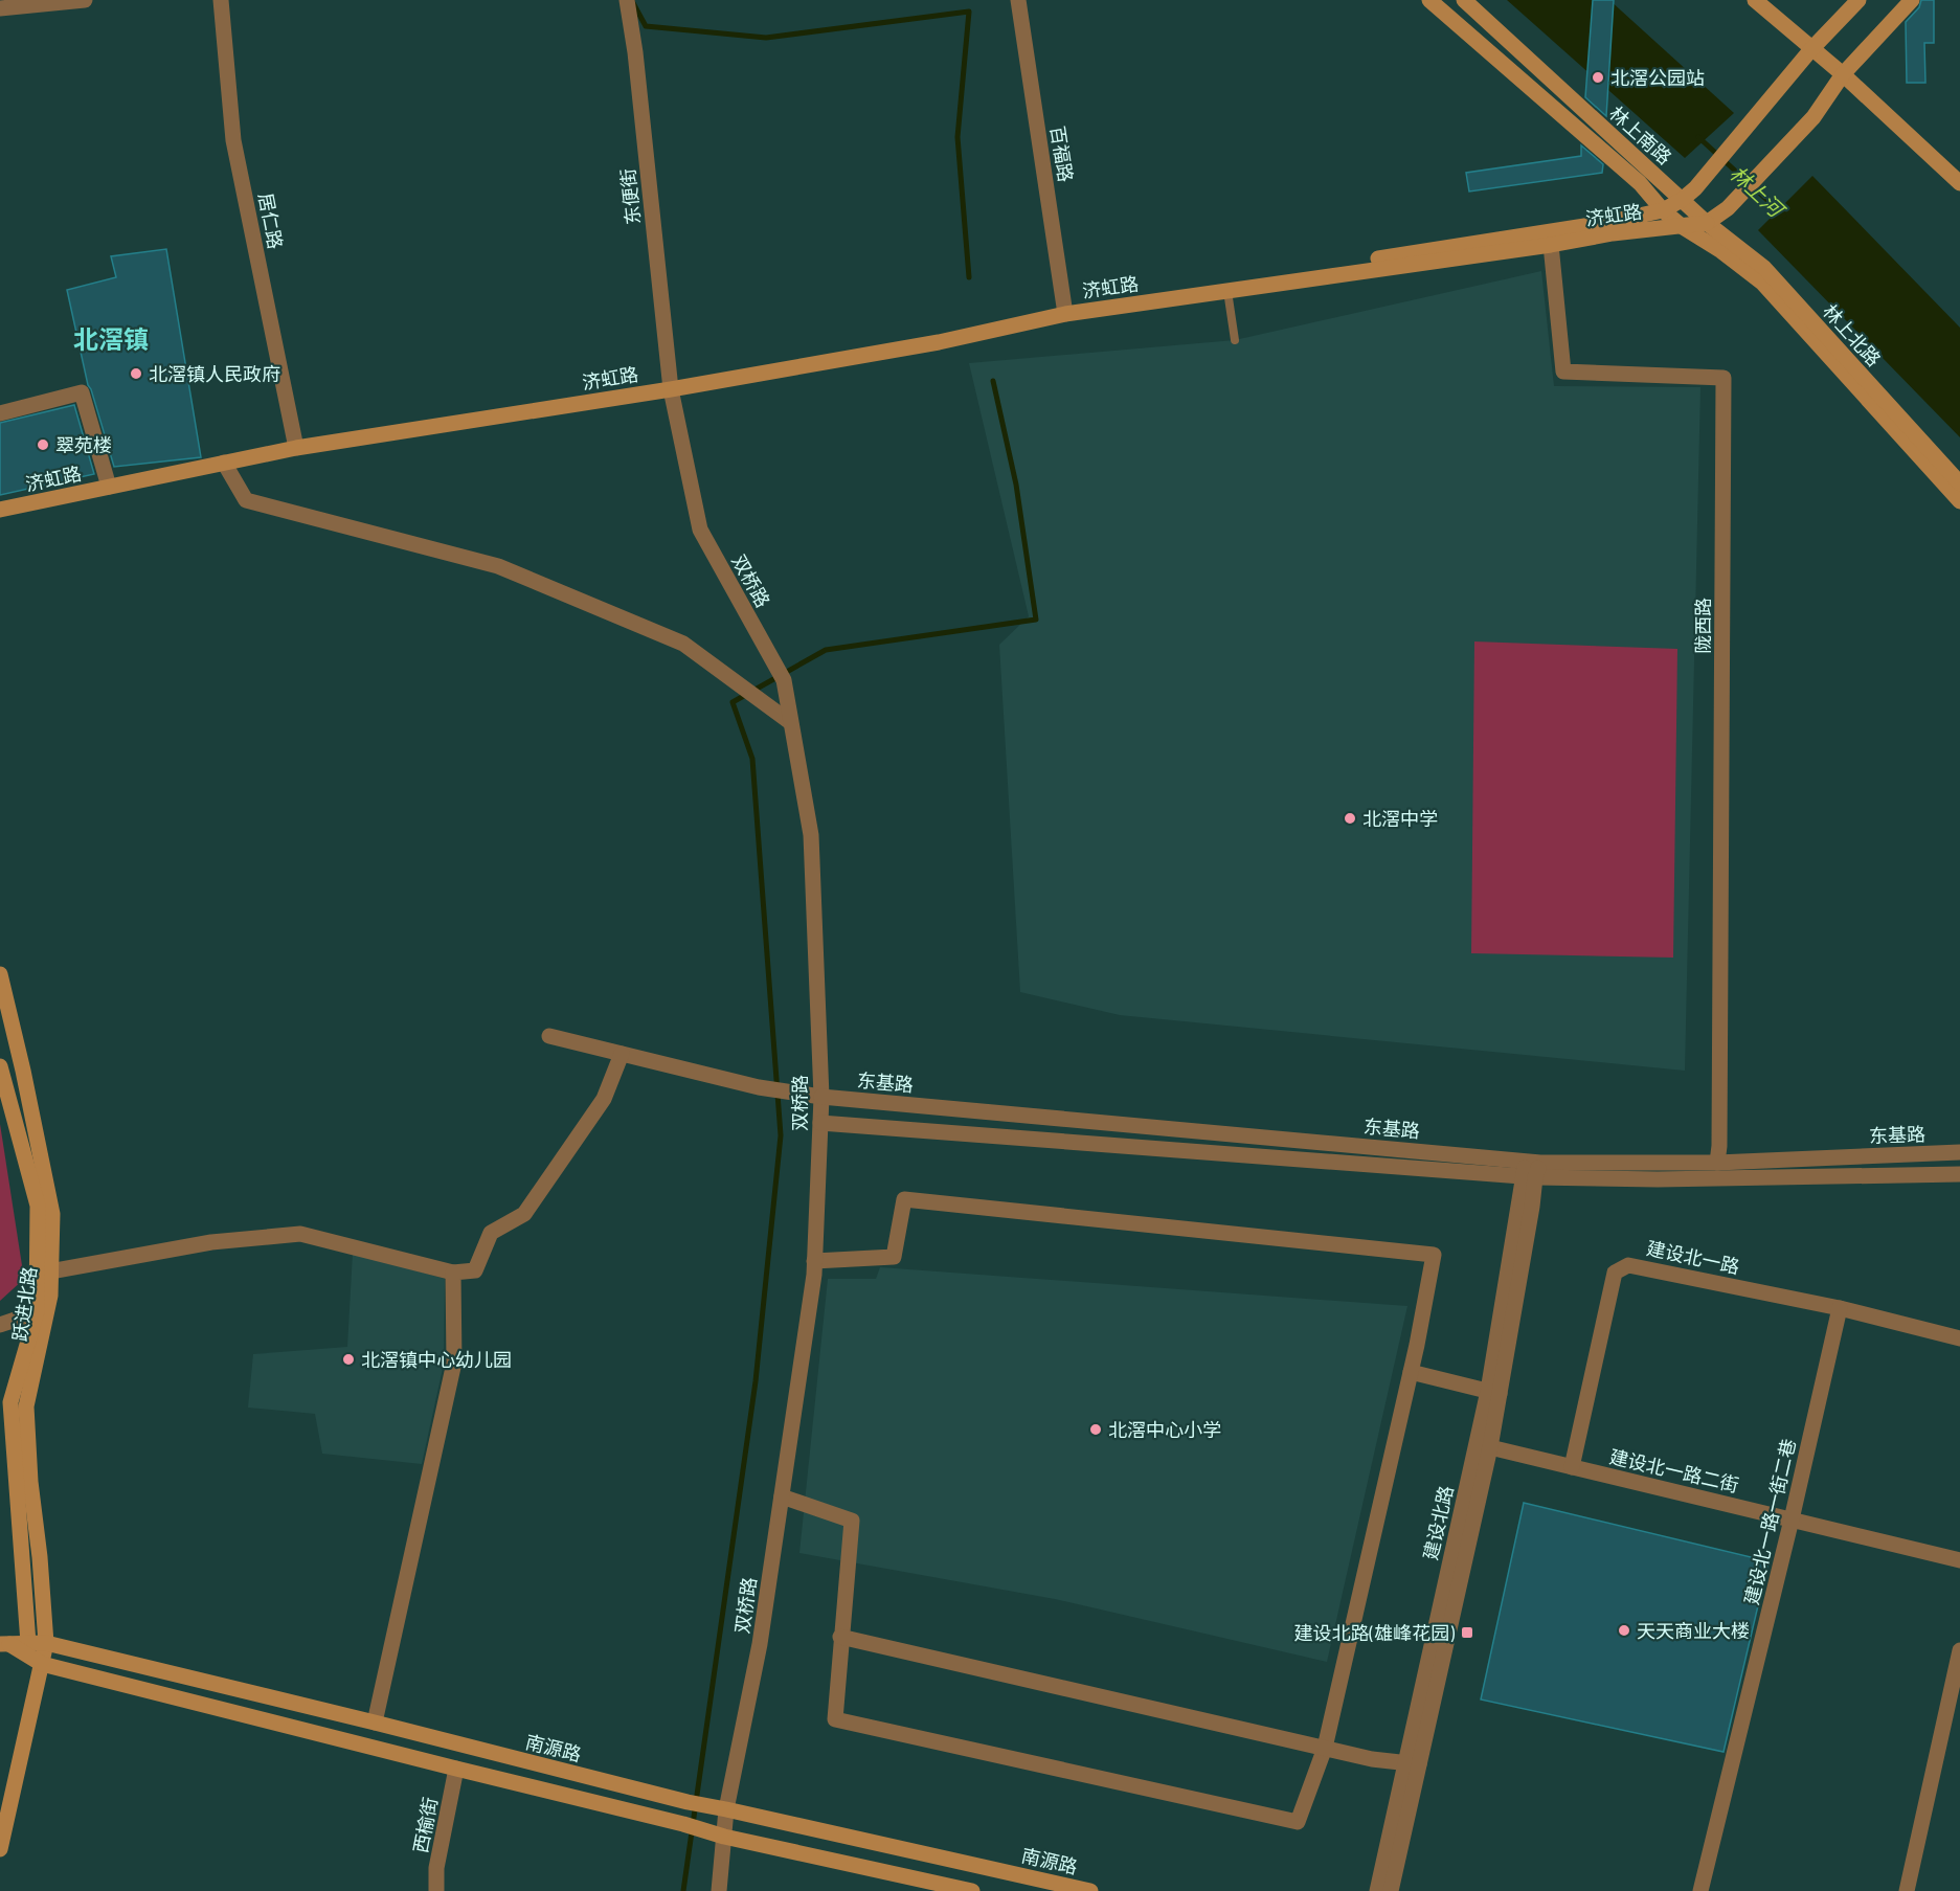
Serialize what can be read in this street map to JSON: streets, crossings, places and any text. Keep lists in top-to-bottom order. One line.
{"streets":{"main road":["林上南路","济虹路","林上北路","跃进北路","南源路"],"street":["百福路","东便街","居仁路","双桥路","陇西路","东基路","建设北一路","建设北一路二街","建设北一路一街二巷","建设北路","西榆街"]},"crossings":[["林上南路","济虹路"],["林上南路","林上北路"],["百福路","济虹路"],["东便街","济虹路"],["东便街","双桥路"],["济虹路","居仁路"],["济虹路","林上北路"],["济虹路","双桥路"],["济虹路","陇西路"],["双桥路","东基路"],["双桥路","南源路"],["陇西路","东基路"],["东基路","建设北路"],["建设北一路","建设北一路二街"],["建设北一路","建设北一路一街二巷"],["跃进北路","南源路"],["建设北一路二街","建设北一路一街二巷"],["建设北一路二街","建设北路"],["南源路","西榆街"]],"districts":["北滘镇"],"water":["林上河"],"places":{"other":["北滘公园站","北滘镇人民政府","翠苑楼","北滘中学","北滘镇中心幼儿园","北滘中心小学","天天商业大楼"],"transit":["建设北路(雄峰花园)"]}}
